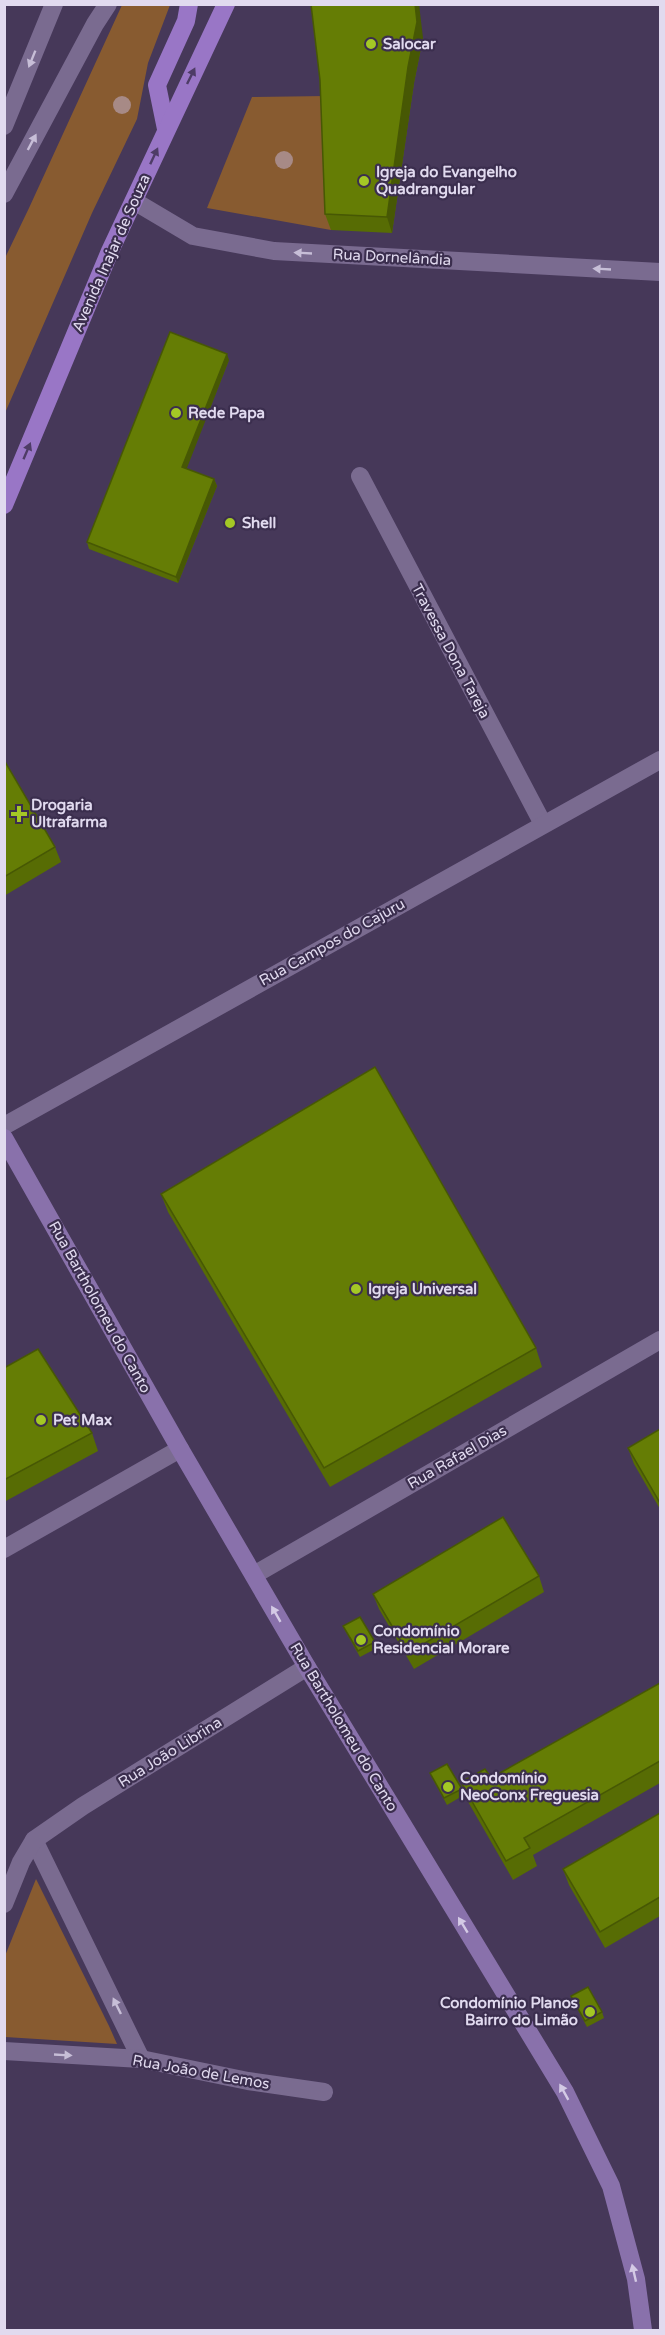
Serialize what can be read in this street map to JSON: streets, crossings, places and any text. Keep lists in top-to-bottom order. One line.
{"streets":{"main road":["Avenida Inajar de Souza","Rua Bartholomeu do Canto"],"street":["Rua Dornelândia","Travessa Dona Tareja","Rua Campos do Cajuru","Rua Rafael Dias","Rua João Librina","Rua João de Lemos"]},"crossings":[["Avenida Inajar de Souza","Rua Dornelândia"],["Travessa Dona Tareja","Rua Campos do Cajuru"],["Rua Bartholomeu do Canto","Rua Rafael Dias"],["Rua Bartholomeu do Canto","Rua João Librina"]],"one_way":["Avenida Inajar de Souza","Rua Dornelândia","Rua Bartholomeu do Canto","Rua João de Lemos"],"places":{"other":["Salocar","Igreja do Evangelho Quadrangular","Rede Papa","Shell","Igreja Universal","Pet Max","Condomínio Residencial Morare","Condomínio NeoConx Freguesia","Condomínio Planos Bairro do Limão"],"health":["Drogaria Ultrafarma"]}}
